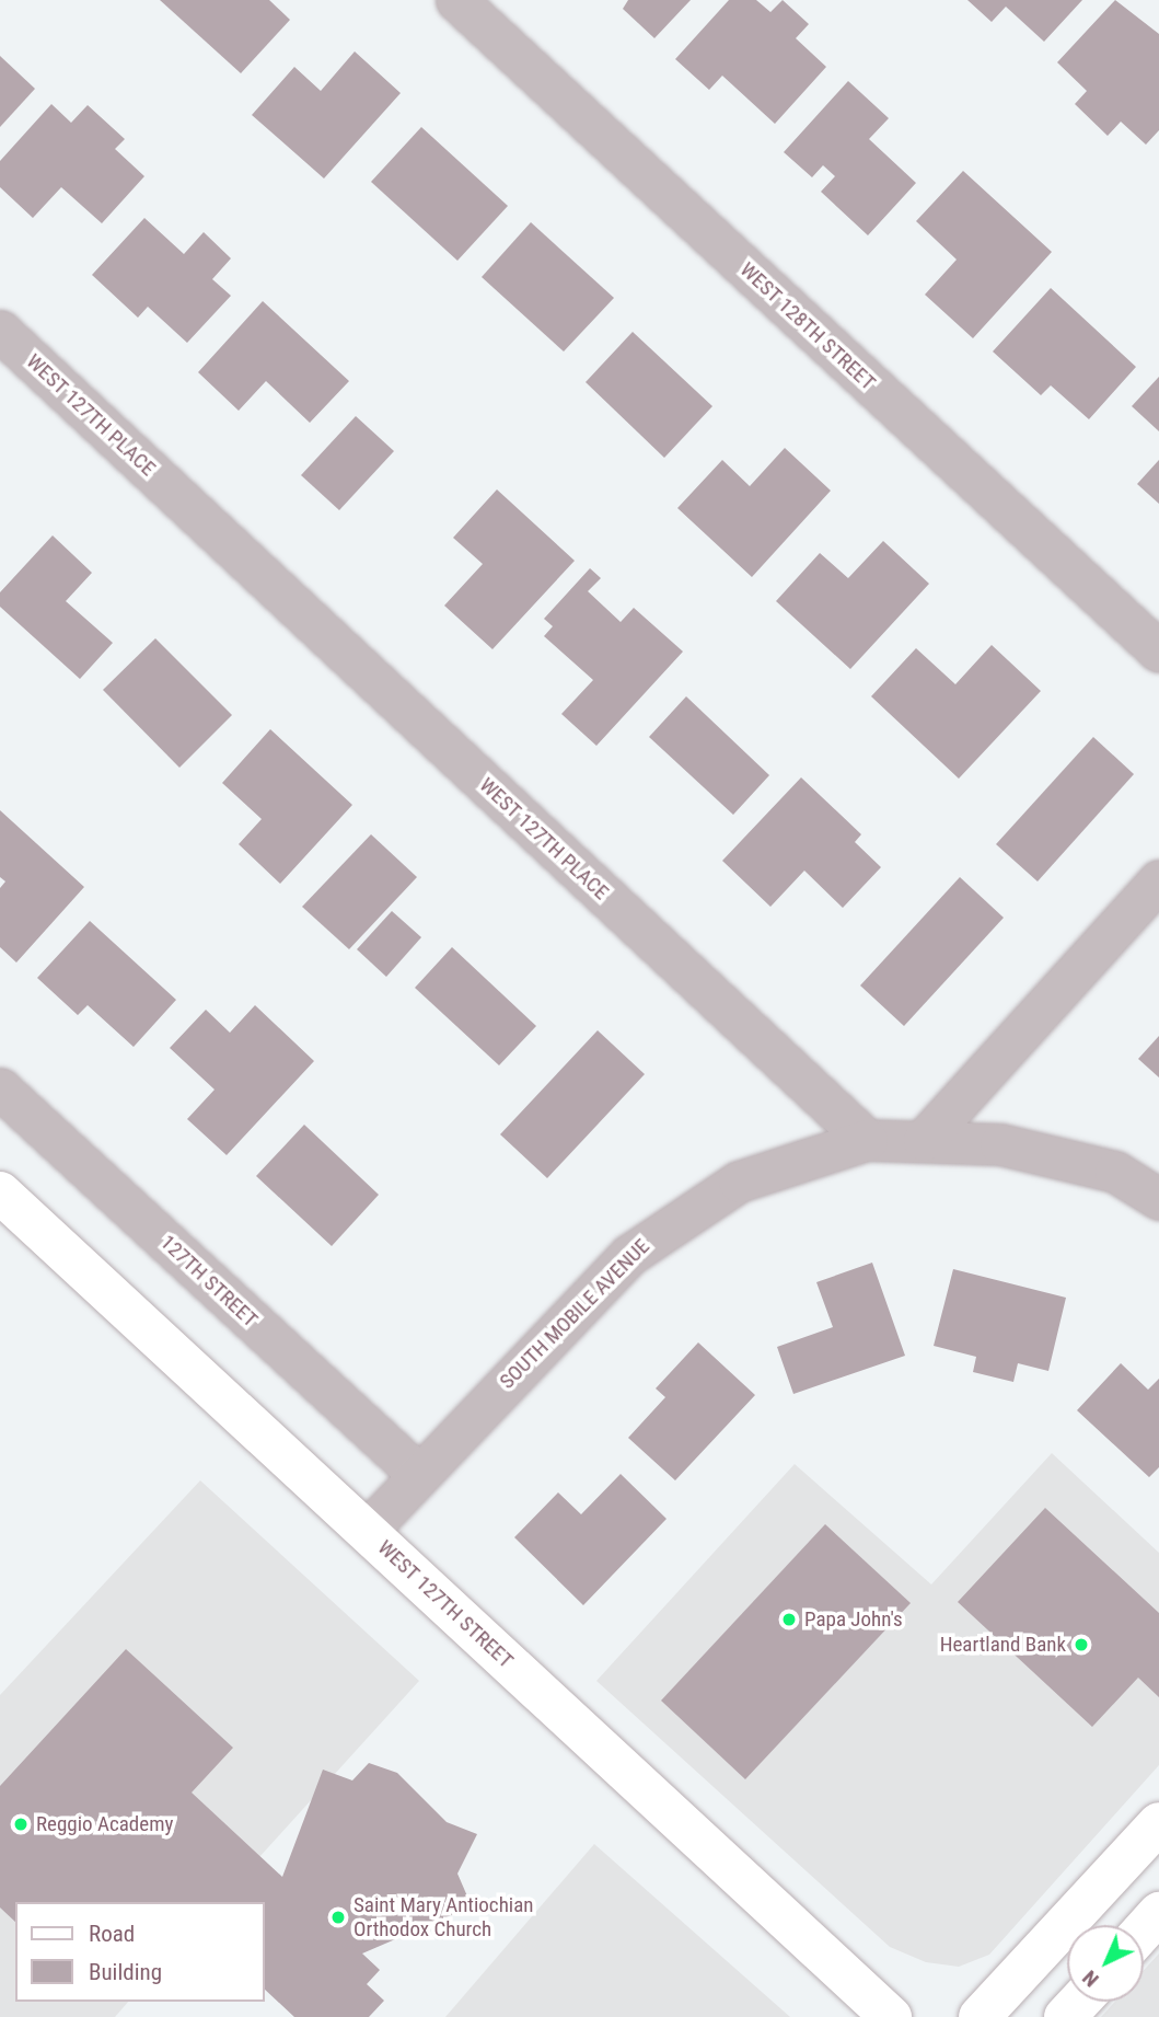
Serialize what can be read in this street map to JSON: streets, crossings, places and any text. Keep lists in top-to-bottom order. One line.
{"streets":{"main road":["WEST 127TH STREET"],"street":["WEST 128TH STREET","WEST 127TH PLACE","127TH STREET","SOUTH MOBILE AVENUE"]},"crossings":[["WEST 127TH PLACE","SOUTH MOBILE AVENUE"],["127TH STREET","SOUTH MOBILE AVENUE"],["SOUTH MOBILE AVENUE","WEST 127TH STREET"]],"places":["Papa John's","Heartland Bank","Reggio Academy","Saint Mary Antiochian Orthodox Church"],"legend":["Road","Building"],"north":"bottom left"}
